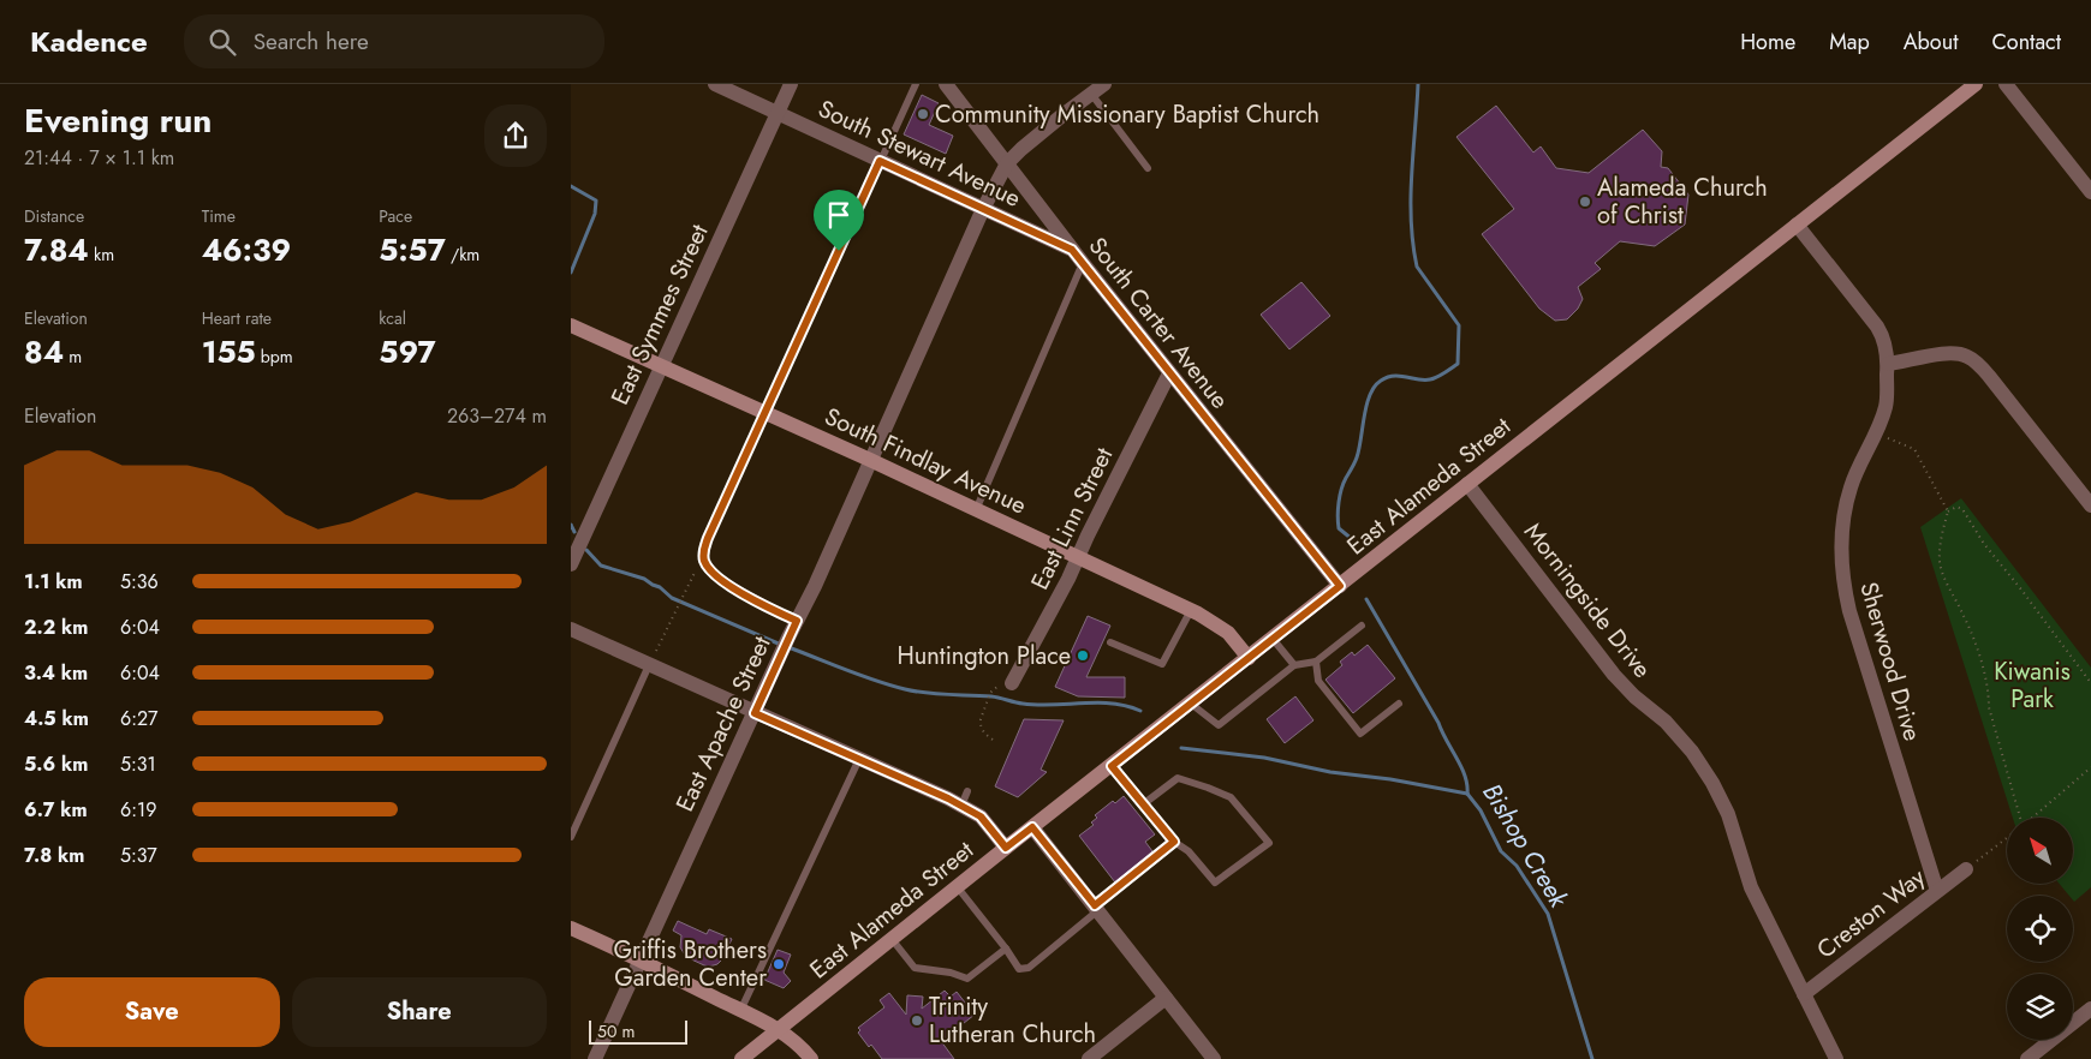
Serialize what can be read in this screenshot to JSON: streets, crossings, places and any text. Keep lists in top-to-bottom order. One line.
{"streets":{"main road":["South Findlay Avenue","East Alameda Street"],"street":["South Stewart Avenue","East Symmes Street","South Carter Avenue","East Linn Street","Morningside Drive","Sherwood Drive","East Apache Street","Creston Way"]},"crossings":[["South Stewart Avenue","East Symmes Street"],["South Stewart Avenue","South Carter Avenue"],["South Stewart Avenue","East Apache Street"],["East Symmes Street","South Findlay Avenue"],["South Carter Avenue","East Alameda Street"],["South Carter Avenue","East Linn Street"],["South Carter Avenue","East Apache Street"],["South Findlay Avenue","East Alameda Street"],["South Findlay Avenue","East Linn Street"],["South Findlay Avenue","East Apache Street"],["East Alameda Street","Morningside Drive"],["East Alameda Street","Sherwood Drive"],["Morningside Drive","Creston Way"],["Sherwood Drive","Creston Way"]],"water":["Bishop Creek"],"parks":["Kiwanis Park"],"places":["Community Missionary Baptist Church","Alameda Church of Christ","Huntington Place","Griffis Brothers Garden Center","Trinity Lutheran Church"],"scale_bar":"50 m","north":"top left","page":{"header":"Kadence","search":"Search here","nav":["Home","Map","About","Contact"],"heading":["Evening run","21:44 · 7 × 1.1 km"],"stats":[["Distance","7.84 km"],["Time","46:39"],["Pace","5:57 /km"],["Elevation","84 m"],["Heart rate","155 bpm"],["kcal","597"]],"chart":["Elevation","263–274 m"],"list":[{"name":"1.1 km","note":"5:36"},{"name":"2.2 km","note":"6:04"},{"name":"3.4 km","note":"6:04"},{"name":"4.5 km","note":"6:27"},{"name":"5.6 km","note":"5:31"},{"name":"6.7 km","note":"6:19"},{"name":"7.8 km","note":"5:37"}],"buttons":["Save","Share"],"scale":"50 m"}}
